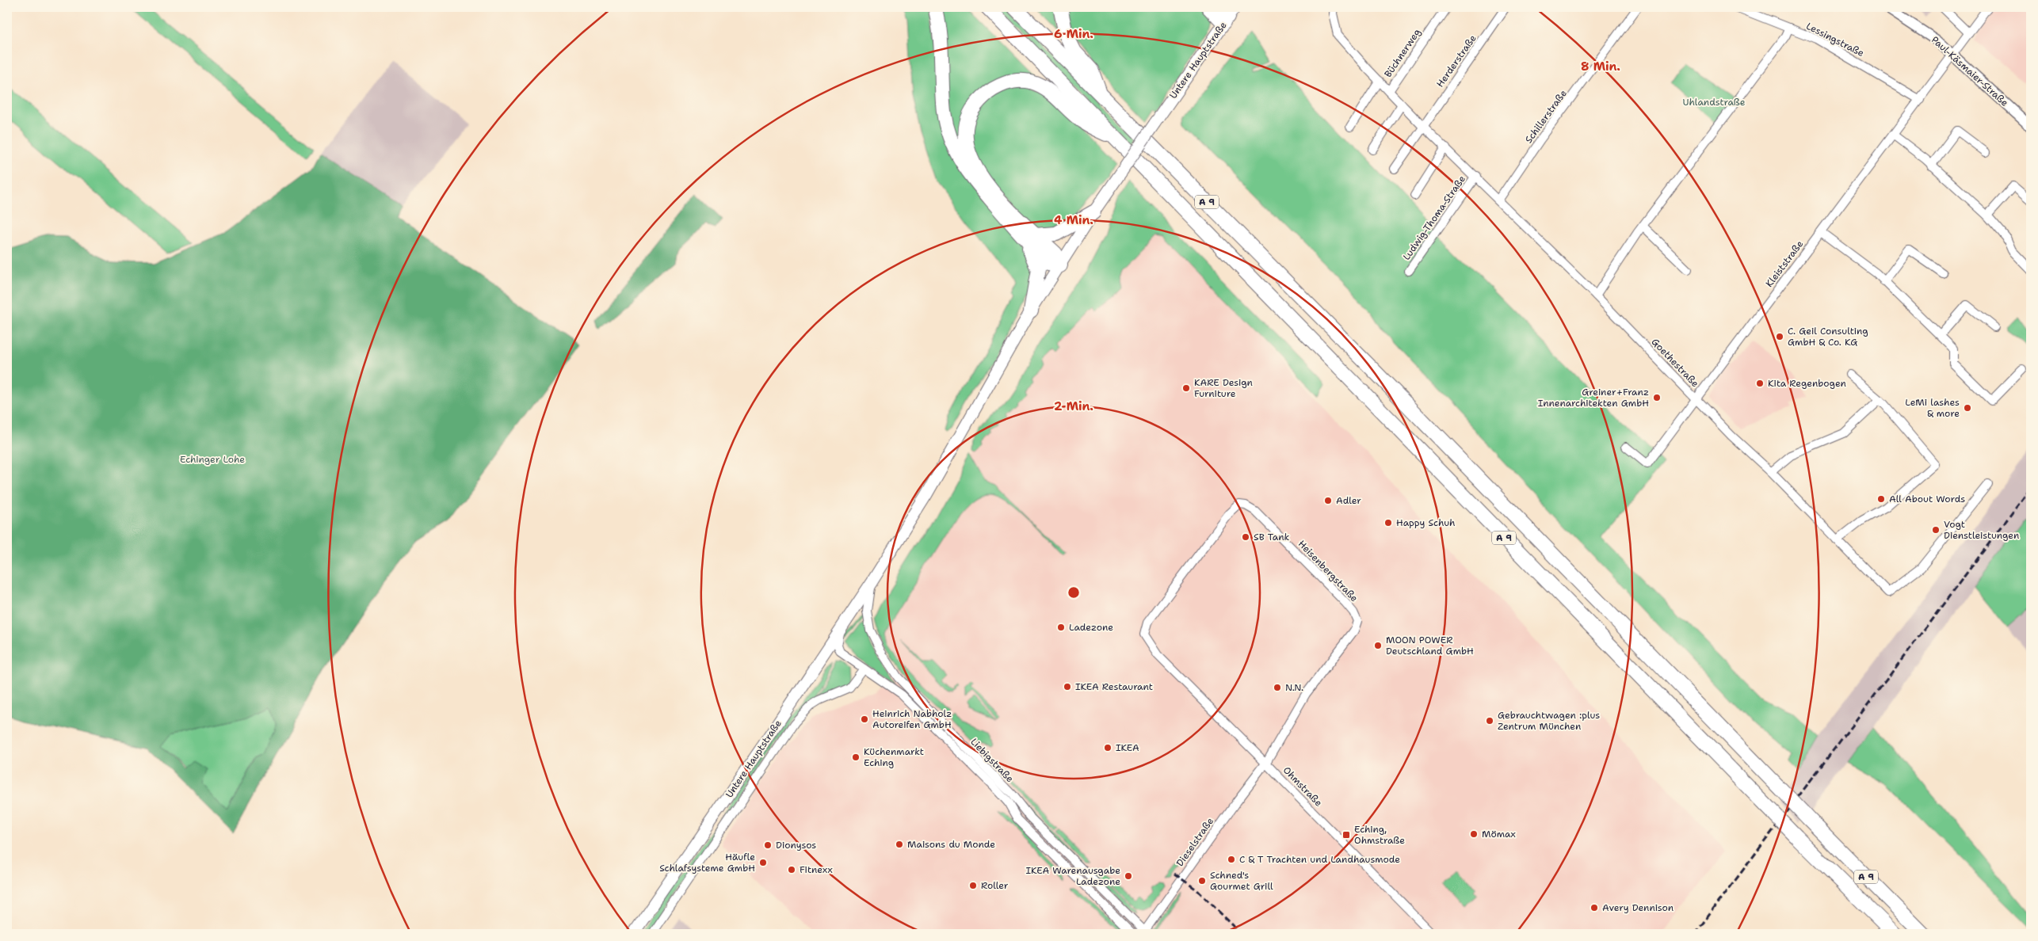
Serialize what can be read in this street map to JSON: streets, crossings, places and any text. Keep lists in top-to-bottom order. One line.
{"streets":{"highway":["A 9"],"main road":["Untere Hauptstraße"],"street":["Lessingstraße","Büchnerweg","Herderstraße","Paul-Käsmaier-Straße","Schillerstraße","Ludwig-Thoma-Straße","Kleiststraße","Goethestraße","Heisenbergstraße","Liebigstraße","Ohmstraße","Dieselstraße"]},"crossings":[["Lessingstraße","Kleiststraße"],["Büchnerweg","Goethestraße"],["Untere Hauptstraße","Liebigstraße"],["Herderstraße","Goethestraße"],["Paul-Käsmaier-Straße","Kleiststraße"],["Schillerstraße","Goethestraße"],["Ludwig-Thoma-Straße","Goethestraße"],["Kleiststraße","Goethestraße"],["Heisenbergstraße","Ohmstraße"],["Heisenbergstraße","Dieselstraße"],["Liebigstraße","Dieselstraße"],["Ohmstraße","Dieselstraße"]],"parks":["Uhlandstraße","Echinger Lohe"],"places":{"other":["C. Geil Consulting GmbH & Co. KG","Kita Regenbogen","KARE Design Furniture","Greiner+Franz Innenarchitekten GmbH","LeMi lashes & more","All About Words","Adler","Happy Schuh","Vogt Dienstleistungen","SB Tank","Ladezone","MOON POWER Deutschland GmbH","IKEA Restaurant","N.N.","Heinrich Nabholz Autoreifen GmbH","Gebrauchtwagen :plus Zentrum München","IKEA","Küchenmarkt Eching","Mömax","Maisons du Monde","Dionysos","C & T Trachten und Landhausmode","Häufle Schlafsysteme GmbH","Fitnexx","IKEA Warenausgabe Ladezone","Schned's Gourmet Grill","Roller","Avery Dennison"],"transit":["Eching, Ohmstraße"]},"rings":["6 Min.","8 Min.","4 Min.","2 Min."]}
